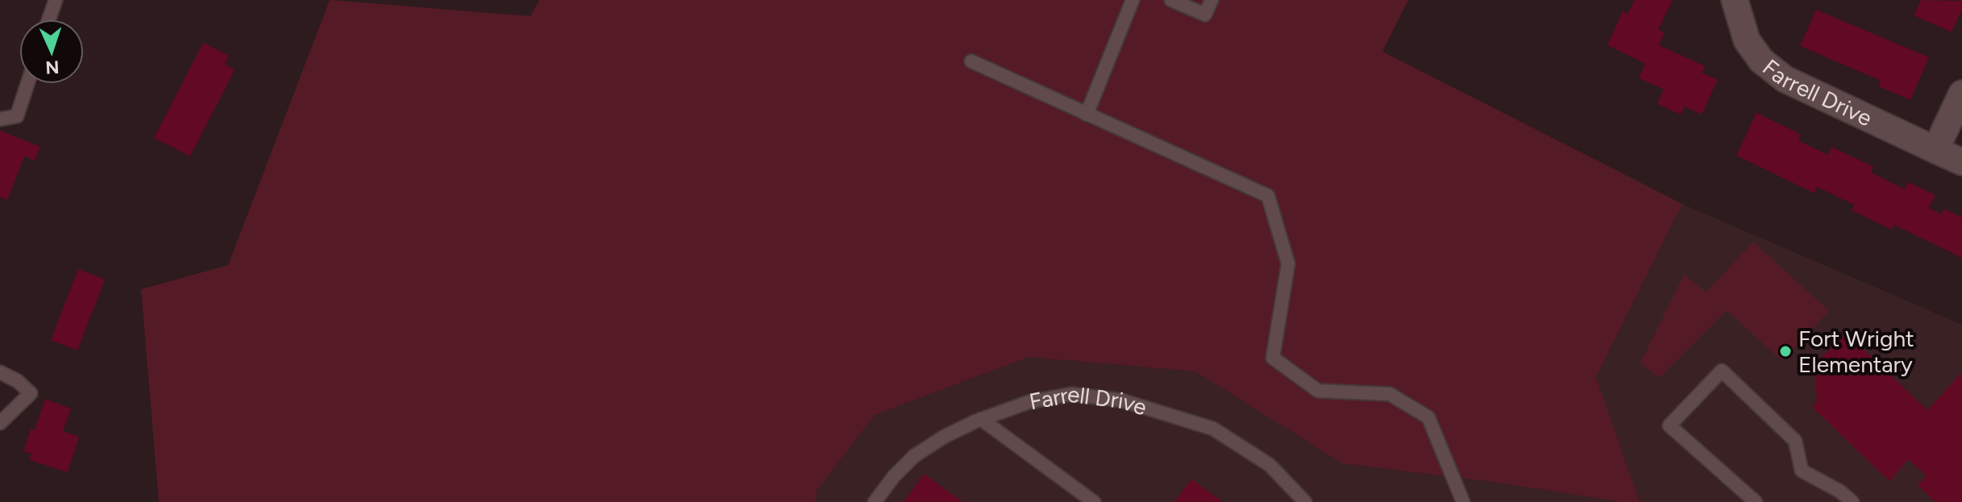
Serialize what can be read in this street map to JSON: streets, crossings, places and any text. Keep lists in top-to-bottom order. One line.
{"streets":{"street":["Farrell Drive"]},"places":["Fort Wright Elementary"],"north":"bottom"}
